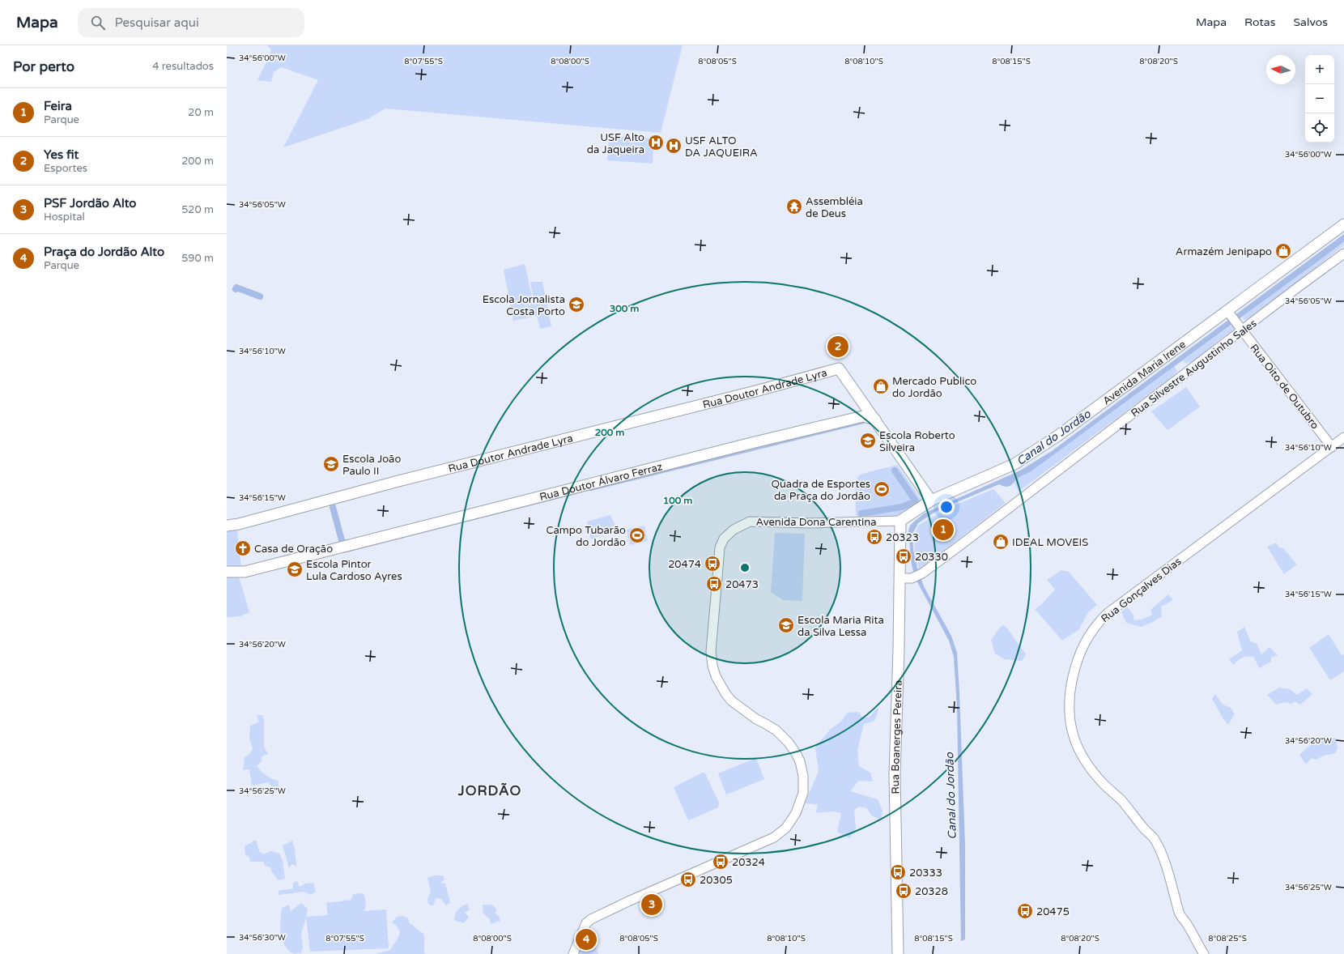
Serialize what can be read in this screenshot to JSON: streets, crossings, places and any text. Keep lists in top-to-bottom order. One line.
{"streets":{"main road":["Avenida Maria Irene","Rua Doutor Andrade Lyra","Rua Doutor Álvaro Ferraz","Rua Boanerges Pereira"],"street":["Rua Silvestre Augustinho Sales","Rua Oito de Outubro","Avenida Dona Carentina","Rua Gonçalves Dias"]},"crossings":[["Rua Silvestre Augustinho Sales","Rua Oito de Outubro"],["Rua Silvestre Augustinho Sales","Rua Boanerges Pereira"],["Avenida Maria Irene","Rua Oito de Outubro"],["Avenida Maria Irene","Avenida Dona Carentina"],["Avenida Maria Irene","Rua Boanerges Pereira"],["Rua Oito de Outubro","Rua Gonçalves Dias"],["Rua Doutor Andrade Lyra","Rua Doutor Álvaro Ferraz"],["Avenida Dona Carentina","Rua Boanerges Pereira"]],"districts":["JORDÃO"],"water":["Canal do Jordão"],"places":{"hospital":["USF Alto da Jaqueira","USF ALTO DA JAQUEIRA"],"temple":["Assembléia de Deus"],"shop":["Armazém Jenipapo","Mercado Publico do Jordão","IDEAL MOVEIS"],"school or university":["Escola Jornalista Costa Porto","Escola Roberto Silveira","Escola João Paulo II","Escola Pintor Lula Cardoso Ayres","Escola Maria Rita da Silva Lessa"],"sports":["Quadra de Esportes da Praça do Jordão","Campo Tubarão do Jordão"],"bus stop":["20323","20330","20474","20473","20324","20333","20305","20328","20475"],"church":["Casa de Oração"]},"north":"left","page":{"header":"Mapa","search":"Pesquisar aqui","nav":["Mapa","Rotas","Salvos"],"heading":["Por perto","4 resultados"],"map_buttons":["+","−"],"list":[{"mark":"1","name":"Feira","note":"Parque","value":"20 m"},{"mark":"2","name":"Yes fit","note":"Esportes","value":"200 m"},{"mark":"3","name":"PSF Jordão Alto","note":"Hospital","value":"520 m"},{"mark":"4","name":"Praça do Jordão Alto","note":"Parque","value":"590 m"}],"pins":["2","1","3","4"]},"coordinates":["34°56'00\"W","8°08'20\"S","8°07'55\"S","8°08'00\"S","8°08'05\"S","8°08'10\"S","8°08'15\"S","34°56'05\"W","34°56'10\"W","34°56'15\"W","34°56'20\"W","34°56'25\"W","34°56'30\"W","8°08'25\"S"],"rings":["300 m","200 m","100 m"]}
